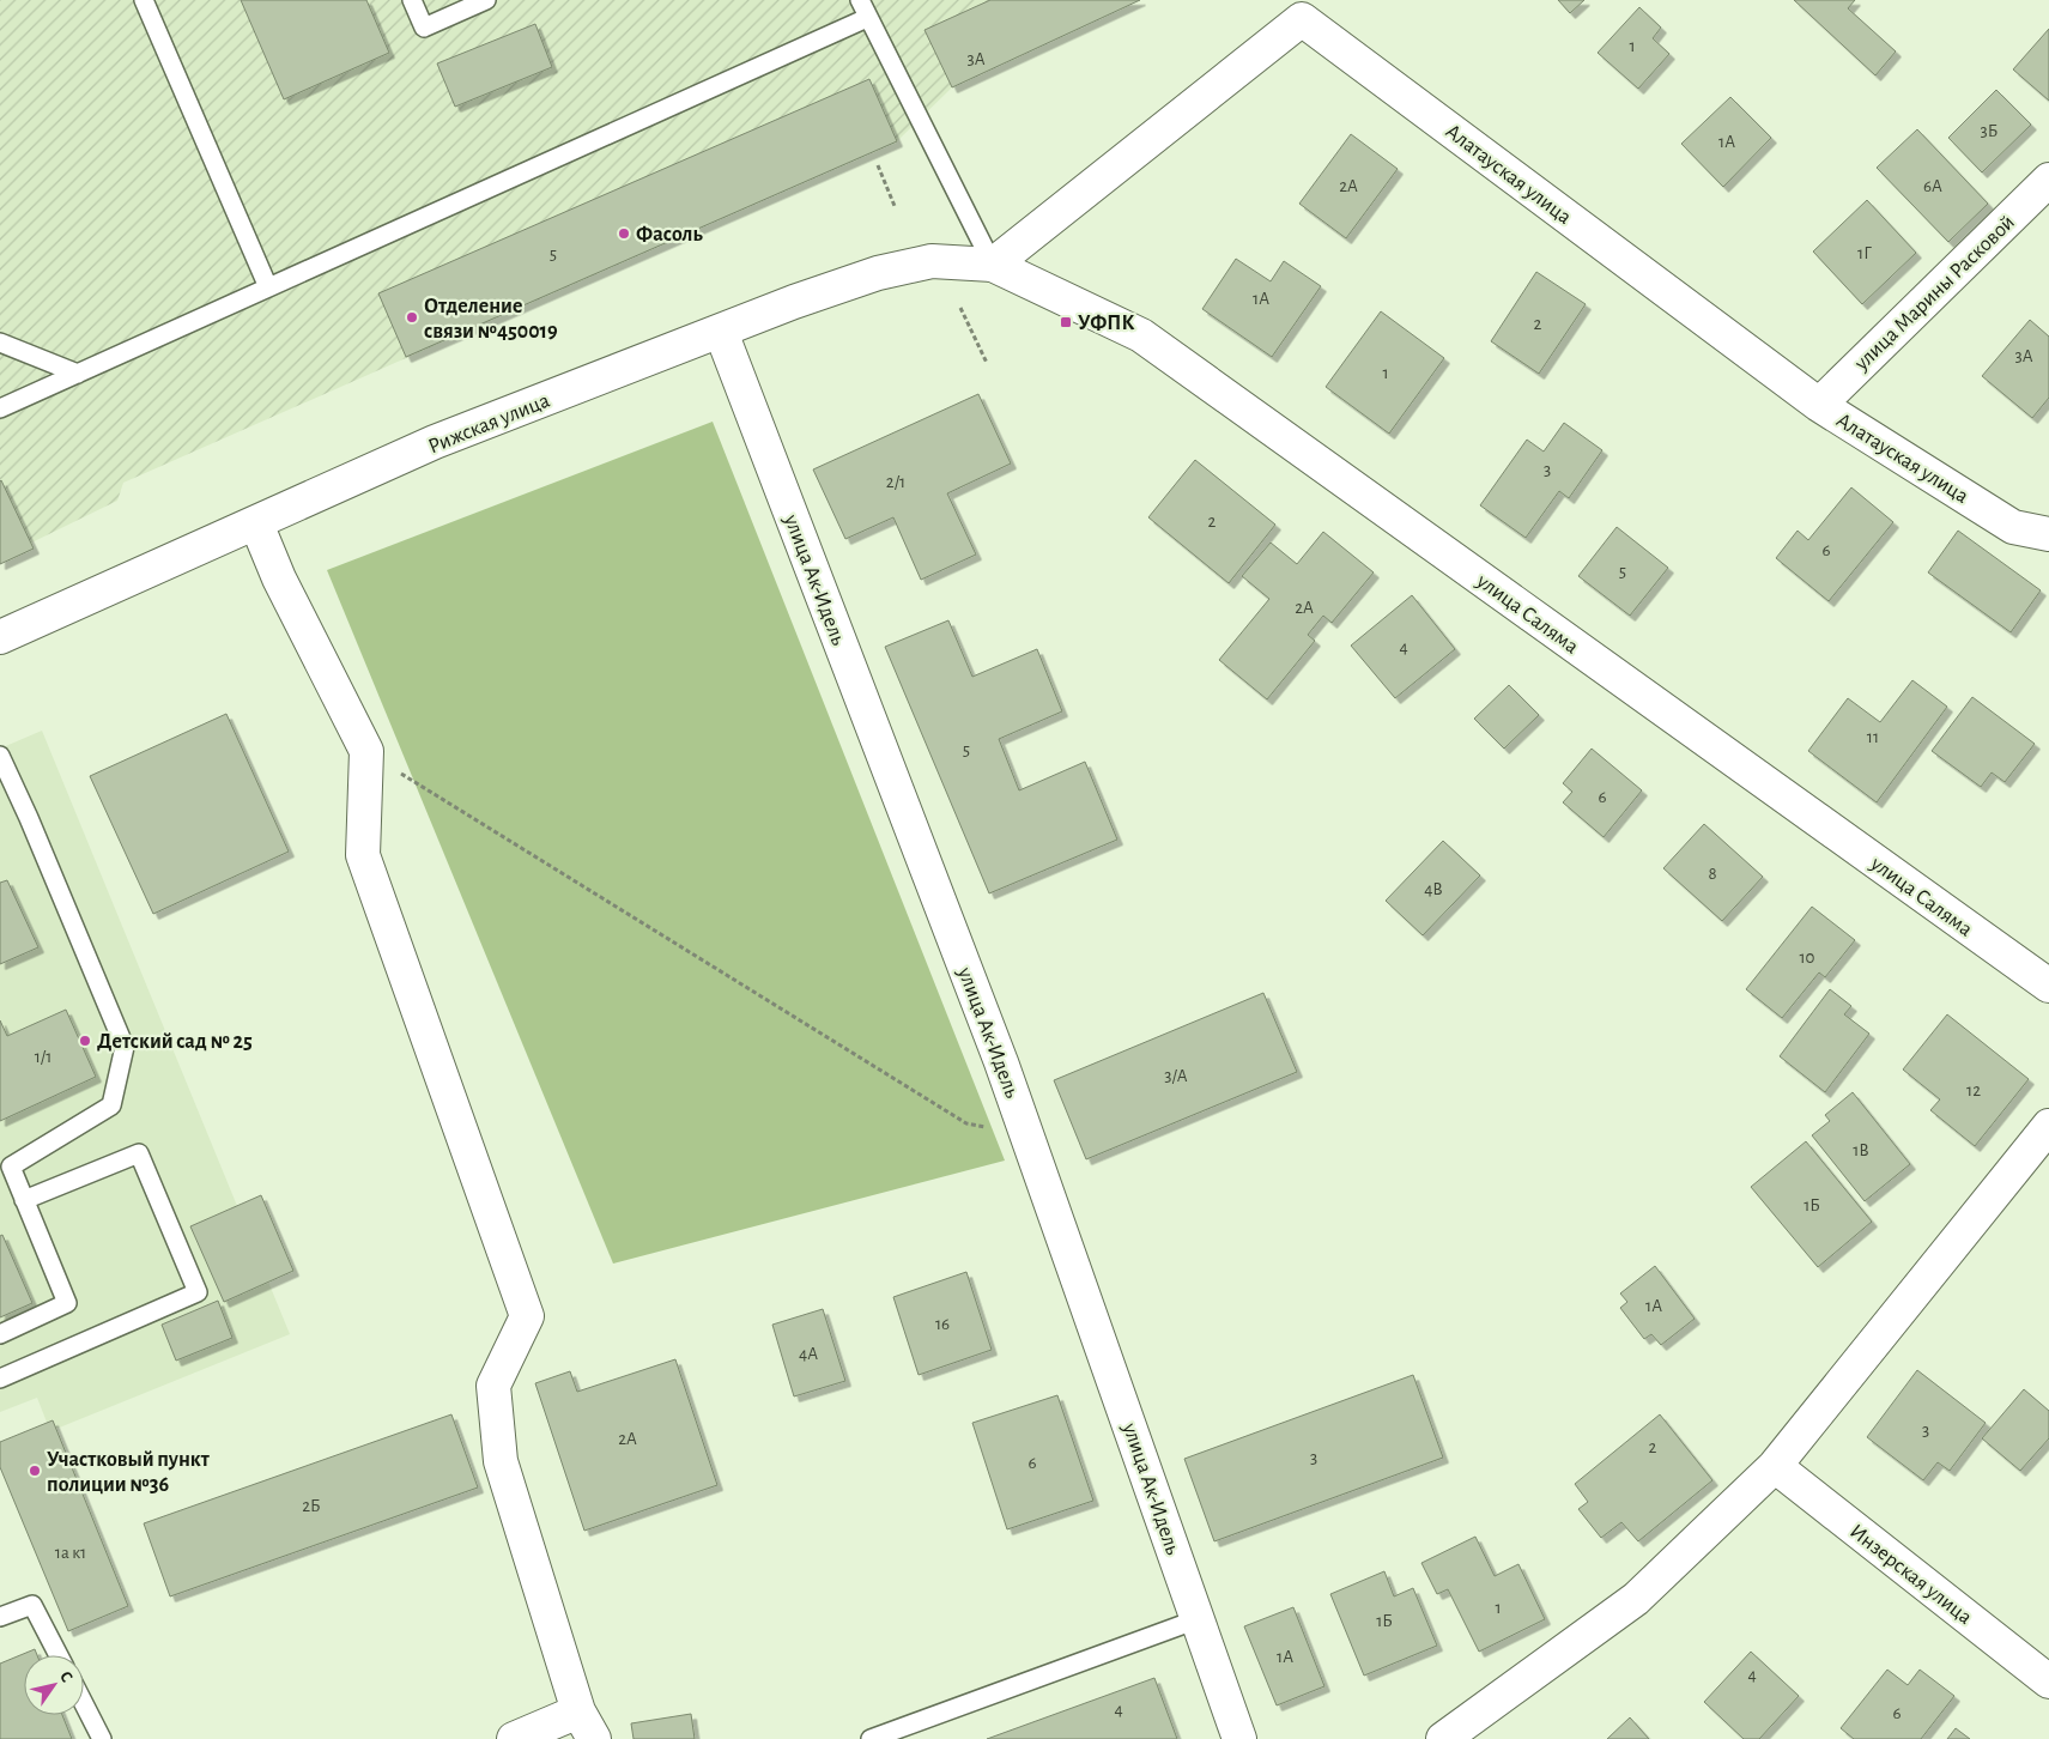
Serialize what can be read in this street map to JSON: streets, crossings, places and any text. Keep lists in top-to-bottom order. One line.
{"streets":{"street":["Алатауская улица","улица Марины Расковой","Рижская улица","улица Ак-Идель","улица Саляма","Инзерская улица"]},"crossings":[["Алатауская улица","улица Марины Расковой"],["Алатауская улица","Рижская улица"],["Алатауская улица","улица Саляма"],["Рижская улица","улица Ак-Идель"],["Рижская улица","улица Саляма"]],"places":{"other":["Фасоль","Отделение связи №450019","Детский сад № 25","Участковый пункт полиции №36"],"transit":["УФПК"]},"house_numbers":["1","3А","3Б","1А","2А","6А","1Г","5","1А","2","3А","1","3","2/1","2","6","5","2А","4","11","5","6","8","4В","10","1/1","3/А","12","1В","1Б","1А","16","4А","3","2А","2","3","6","2Б","1а к1","1","1Б","1А","4","4","6"],"north":"top right"}
